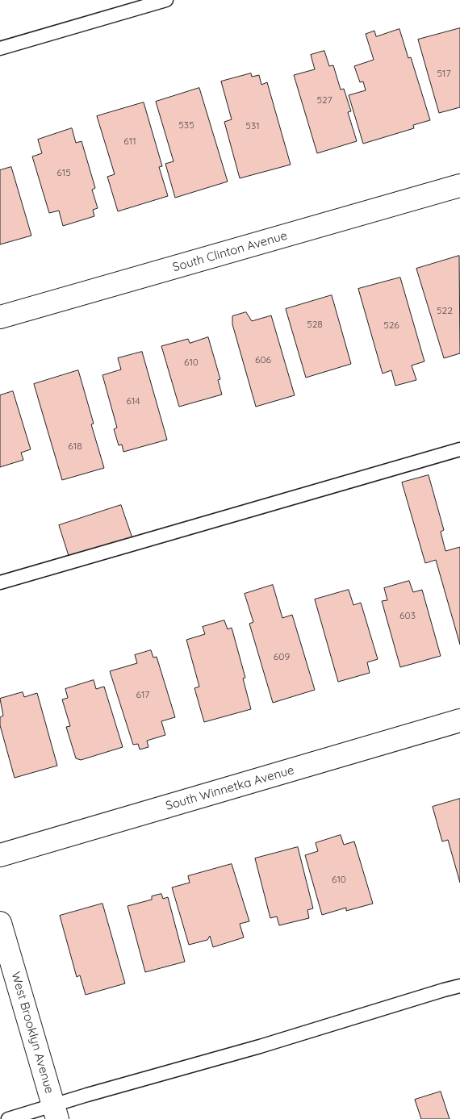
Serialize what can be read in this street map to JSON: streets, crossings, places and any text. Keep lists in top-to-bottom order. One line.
{"streets":{"street":["South Clinton Avenue","South Winnetka Avenue","West Brooklyn Avenue"]},"house_numbers":["517","527","535","531","611","615","522","528","526","606","610","614","618","603","609","617","610"]}
